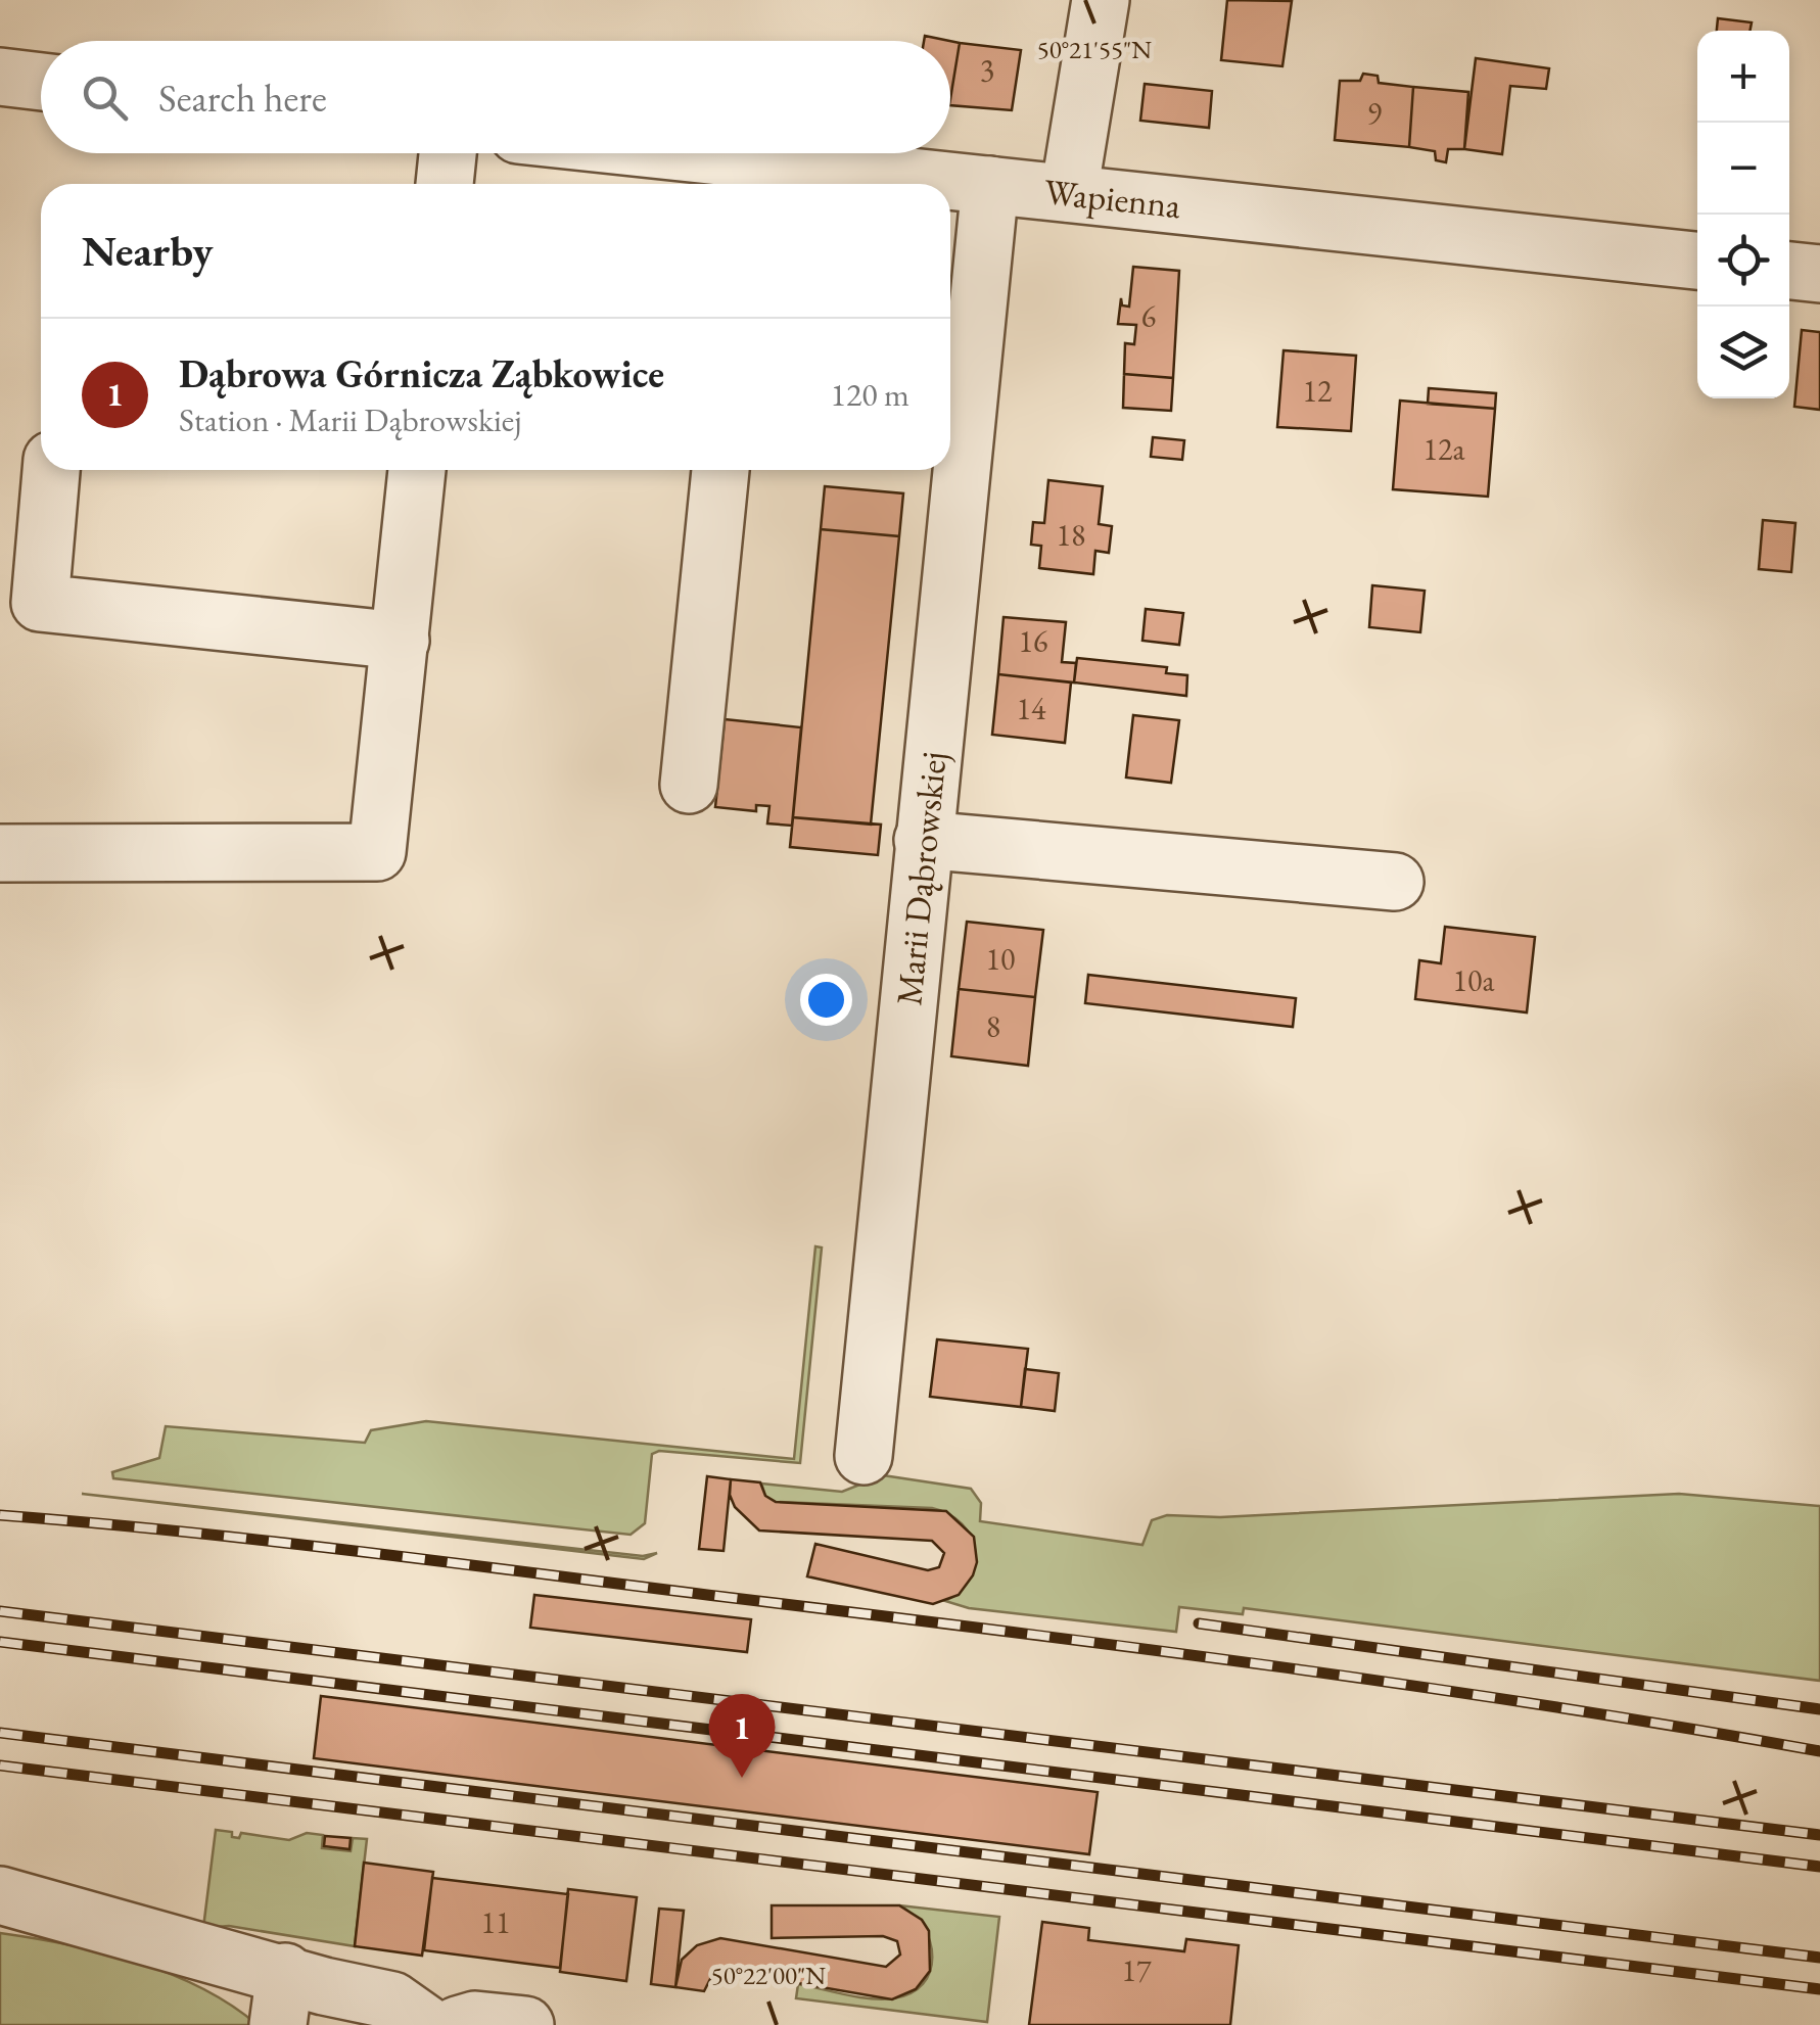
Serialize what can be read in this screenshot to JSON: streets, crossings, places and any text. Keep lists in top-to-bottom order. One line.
{"streets":{"street":["Wapienna","Marii Dąbrowskiej"]},"crossings":[["Wapienna","Marii Dąbrowskiej"]],"house_numbers":["3","9","6","12","12a","18","16","14","10","10a","8","11","17"],"page":{"map_buttons":["+","−"],"search":"Search here","heading":"Nearby","list":[{"mark":"1","name":"Dąbrowa Górnicza Ząbkowice","note":"Station · Marii Dąbrowskiej","value":"120 m"}],"pins":"1"},"coordinates":["50°21'55\"N","50°22'00\"N"]}
